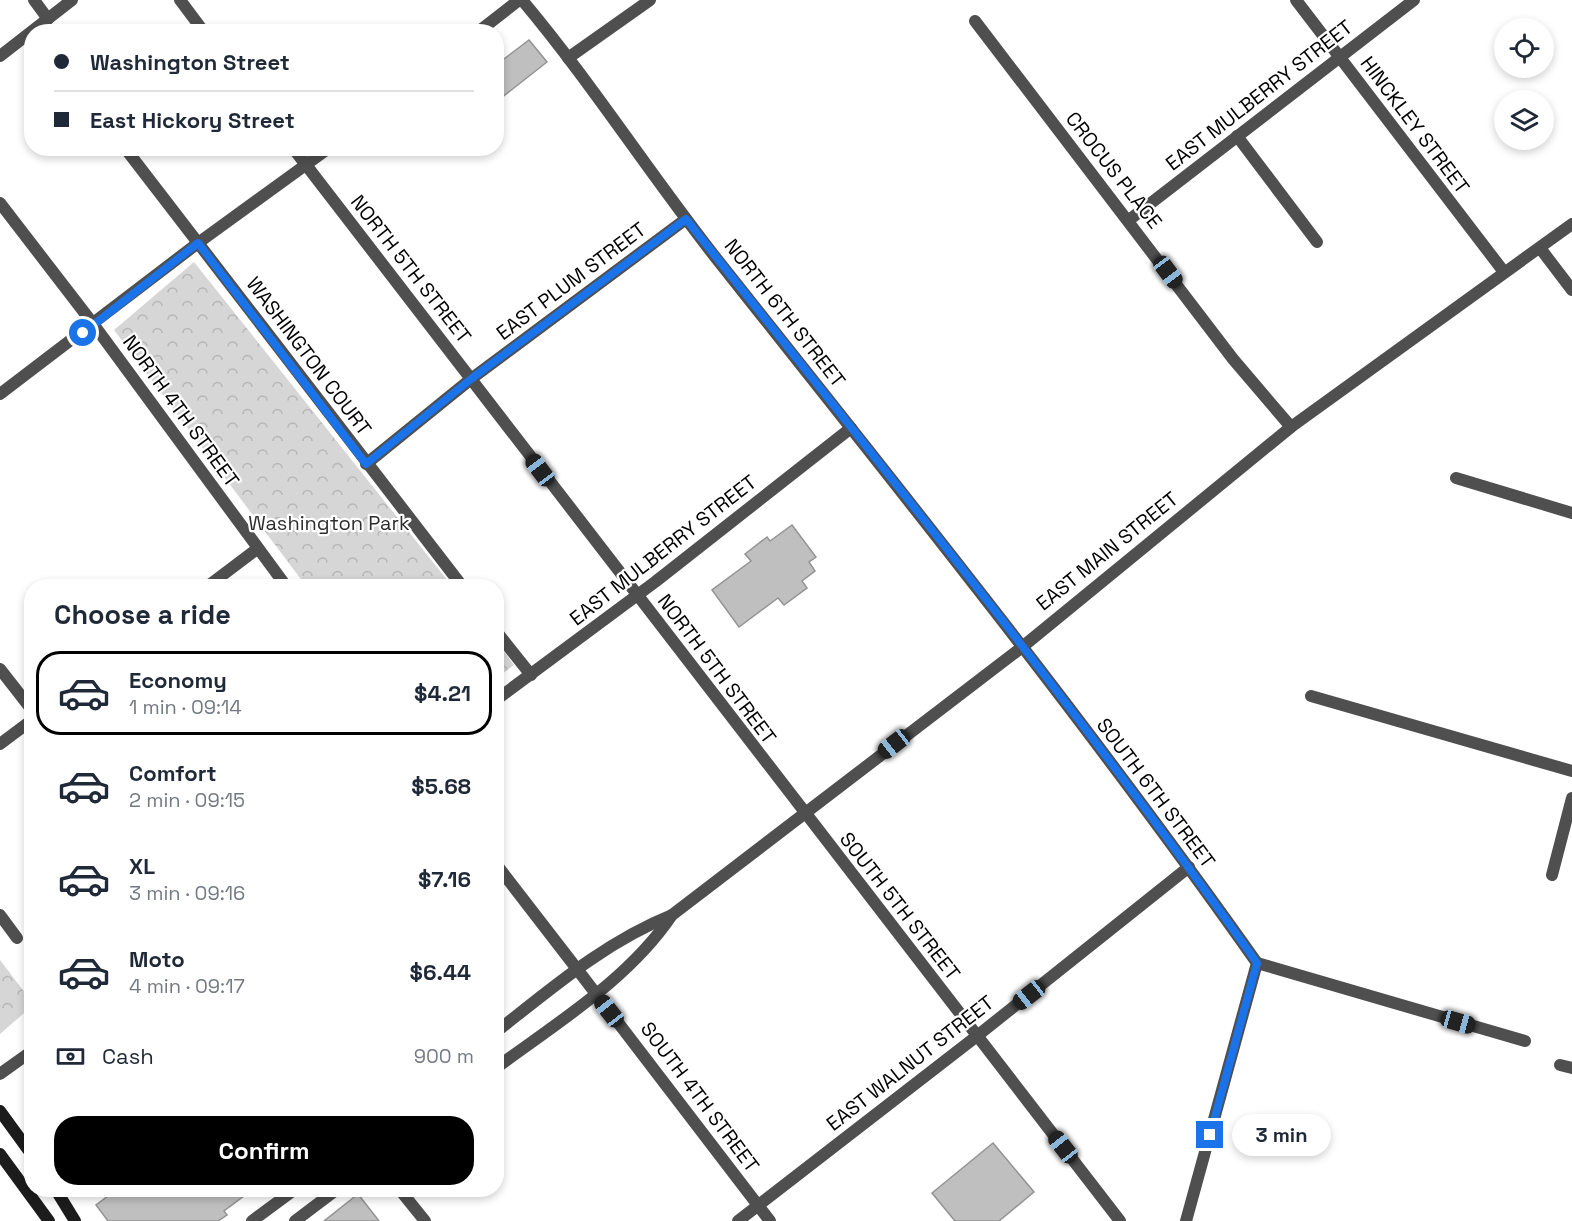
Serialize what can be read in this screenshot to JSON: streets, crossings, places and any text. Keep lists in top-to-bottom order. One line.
{"streets":{"street":["EAST MULBERRY STREET","HINCKLEY STREET","CROCUS PLACE","NORTH 5TH STREET","EAST PLUM STREET","NORTH 6TH STREET","WASHINGTON COURT","NORTH 4TH STREET","EAST MAIN STREET","SOUTH 6TH STREET","SOUTH 5TH STREET","EAST WALNUT STREET","SOUTH 4TH STREET"]},"crossings":[["EAST MULBERRY STREET","HINCKLEY STREET"],["EAST MULBERRY STREET","CROCUS PLACE"],["EAST MULBERRY STREET","NORTH 5TH STREET"],["EAST MULBERRY STREET","NORTH 6TH STREET"],["HINCKLEY STREET","EAST MAIN STREET"],["CROCUS PLACE","EAST MAIN STREET"],["NORTH 5TH STREET","EAST PLUM STREET"],["NORTH 5TH STREET","EAST MAIN STREET"],["NORTH 5TH STREET","SOUTH 5TH STREET"],["EAST PLUM STREET","NORTH 6TH STREET"],["EAST PLUM STREET","WASHINGTON COURT"],["NORTH 6TH STREET","EAST MAIN STREET"],["NORTH 6TH STREET","SOUTH 6TH STREET"],["EAST MAIN STREET","SOUTH 6TH STREET"],["EAST MAIN STREET","SOUTH 5TH STREET"],["EAST MAIN STREET","SOUTH 4TH STREET"],["SOUTH 6TH STREET","EAST WALNUT STREET"],["SOUTH 5TH STREET","EAST WALNUT STREET"],["EAST WALNUT STREET","SOUTH 4TH STREET"]],"parks":["Washington Park"],"page":{"banner":["Washington Street","East Hickory Street"],"heading":"Choose a ride","list":[{"name":"Economy","note":"1 min · 09:14","value":"$4.21"},{"name":"Comfort","note":"2 min · 09:15","value":"$5.68"},{"name":"XL","note":"3 min · 09:16","value":"$7.16"},{"name":"Moto","note":"4 min · 09:17","value":"$6.44"}],"pay":["Cash","900 m"],"buttons":"Confirm","bubble":"3 min"}}
